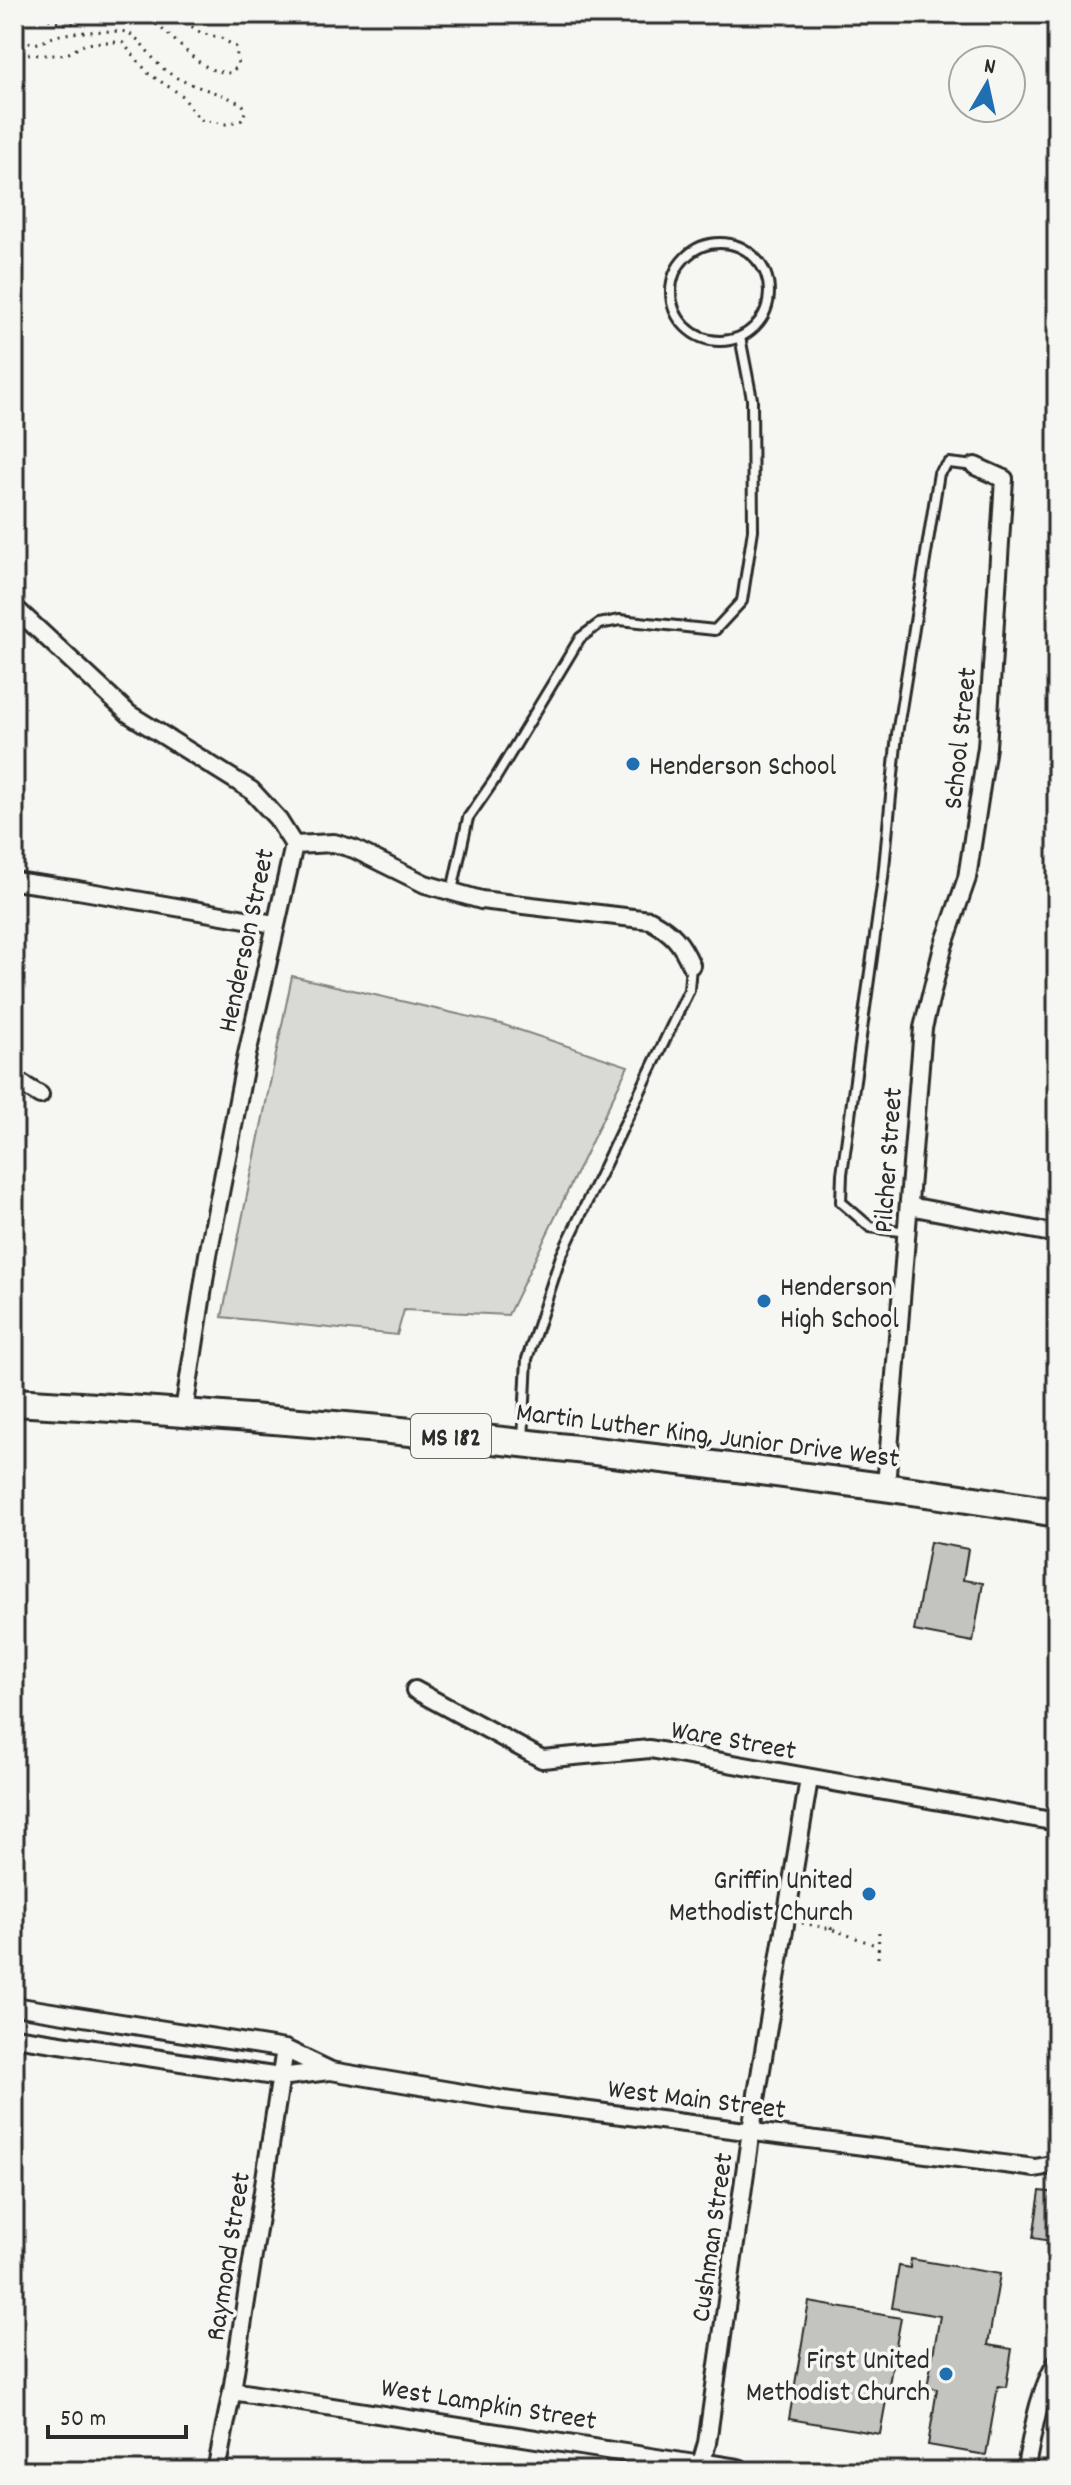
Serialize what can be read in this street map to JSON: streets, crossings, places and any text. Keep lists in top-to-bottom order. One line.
{"streets":{"main road":["Martin Luther King, Junior Drive West","MS 182"],"street":["School Street","Henderson Street","Pilcher Street","Ware Street","West Main Street","Cushman Street","Raymond Street","West Lampkin Street"]},"crossings":[["School Street","Pilcher Street"],["Henderson Street","Martin Luther King, Junior Drive West"],["Pilcher Street","Martin Luther King, Junior Drive West"],["Ware Street","Cushman Street"],["West Main Street","Cushman Street"],["West Main Street","Raymond Street"],["Cushman Street","West Lampkin Street"],["Raymond Street","West Lampkin Street"]],"places":["Henderson School","Henderson High School","Griffin United Methodist Church","First United Methodist Church"],"scale_bar":"50 m","north":"top"}
